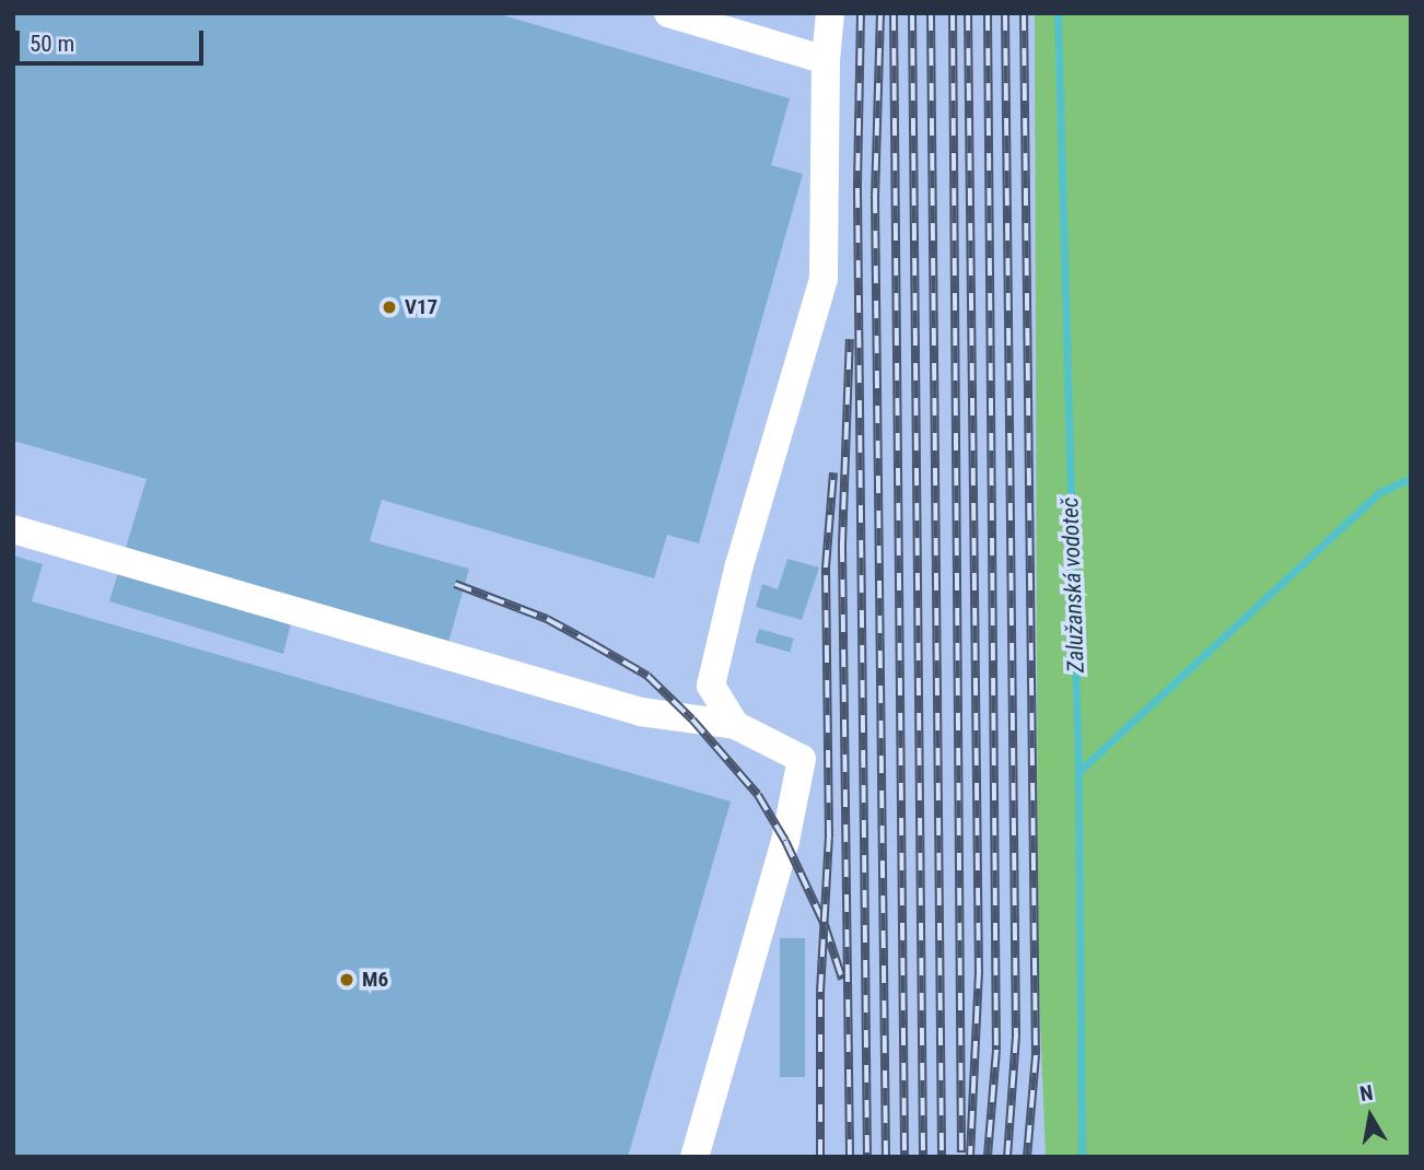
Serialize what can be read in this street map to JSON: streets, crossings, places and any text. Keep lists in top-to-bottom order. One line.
{"water":["Zalužanská vodoteč"],"places":["V17","M6"],"scale_bar":"50 m","north":"top"}
